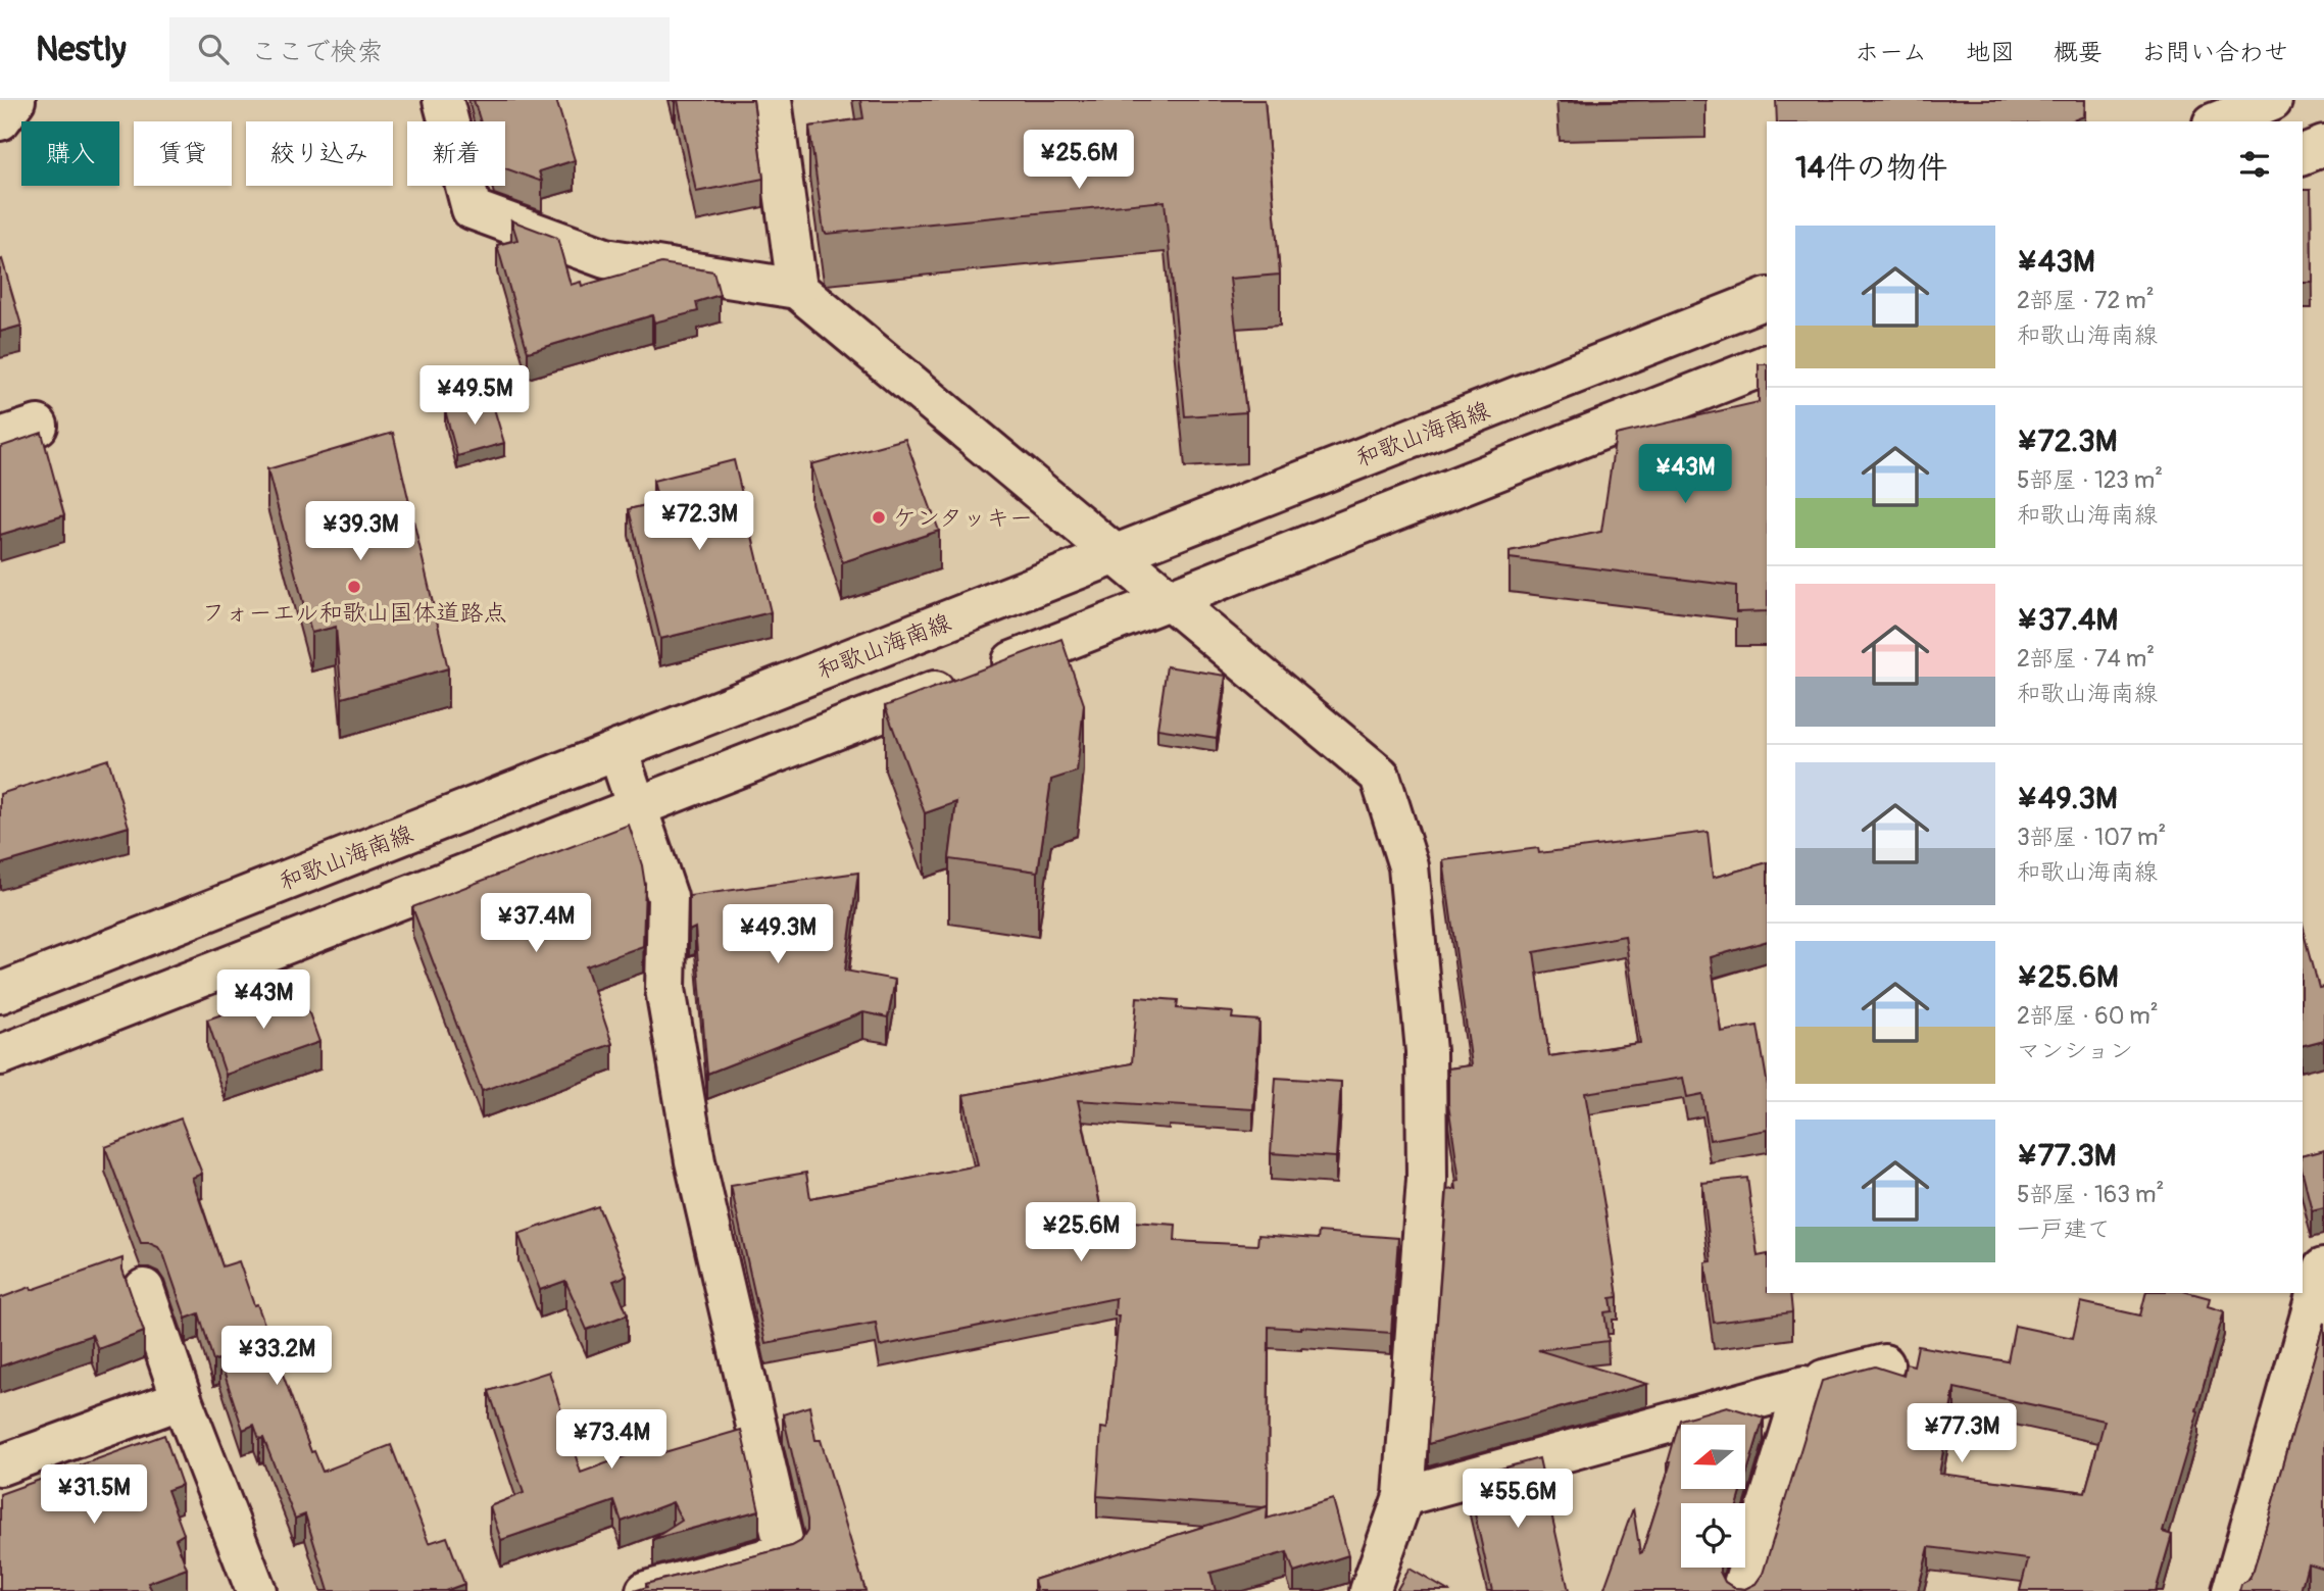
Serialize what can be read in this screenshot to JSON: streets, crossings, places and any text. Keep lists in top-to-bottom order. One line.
{"streets":{"street":["和歌山海南線"]},"places":["ケンタッキー","フォーエル和歌山国体道路点"],"north":"left","page":{"header":"Nestly","search":"ここで検索","nav":["ホーム","地図","概要","お問い合わせ"],"chip":["購入","賃貸","絞り込み","新着"],"heading":"14件の物件","price":["¥25.6M","¥49.5M","¥43M","¥72.3M","¥39.3M","¥37.4M","¥49.3M","¥43M","¥25.6M","¥33.2M","¥77.3M","¥73.4M","¥31.5M","¥55.6M"],"list":[{"name":"¥43M","note":"2部屋 · 72 m² · 和歌山海南線"},{"name":"¥72.3M","note":"5部屋 · 123 m² · 和歌山海南線"},{"name":"¥37.4M","note":"2部屋 · 74 m² · 和歌山海南線"},{"name":"¥49.3M","note":"3部屋 · 107 m² · 和歌山海南線"},{"name":"¥25.6M","note":"2部屋 · 60 m² · マンション"},{"name":"¥77.3M","note":"5部屋 · 163 m² · 一戸建て"}]}}
